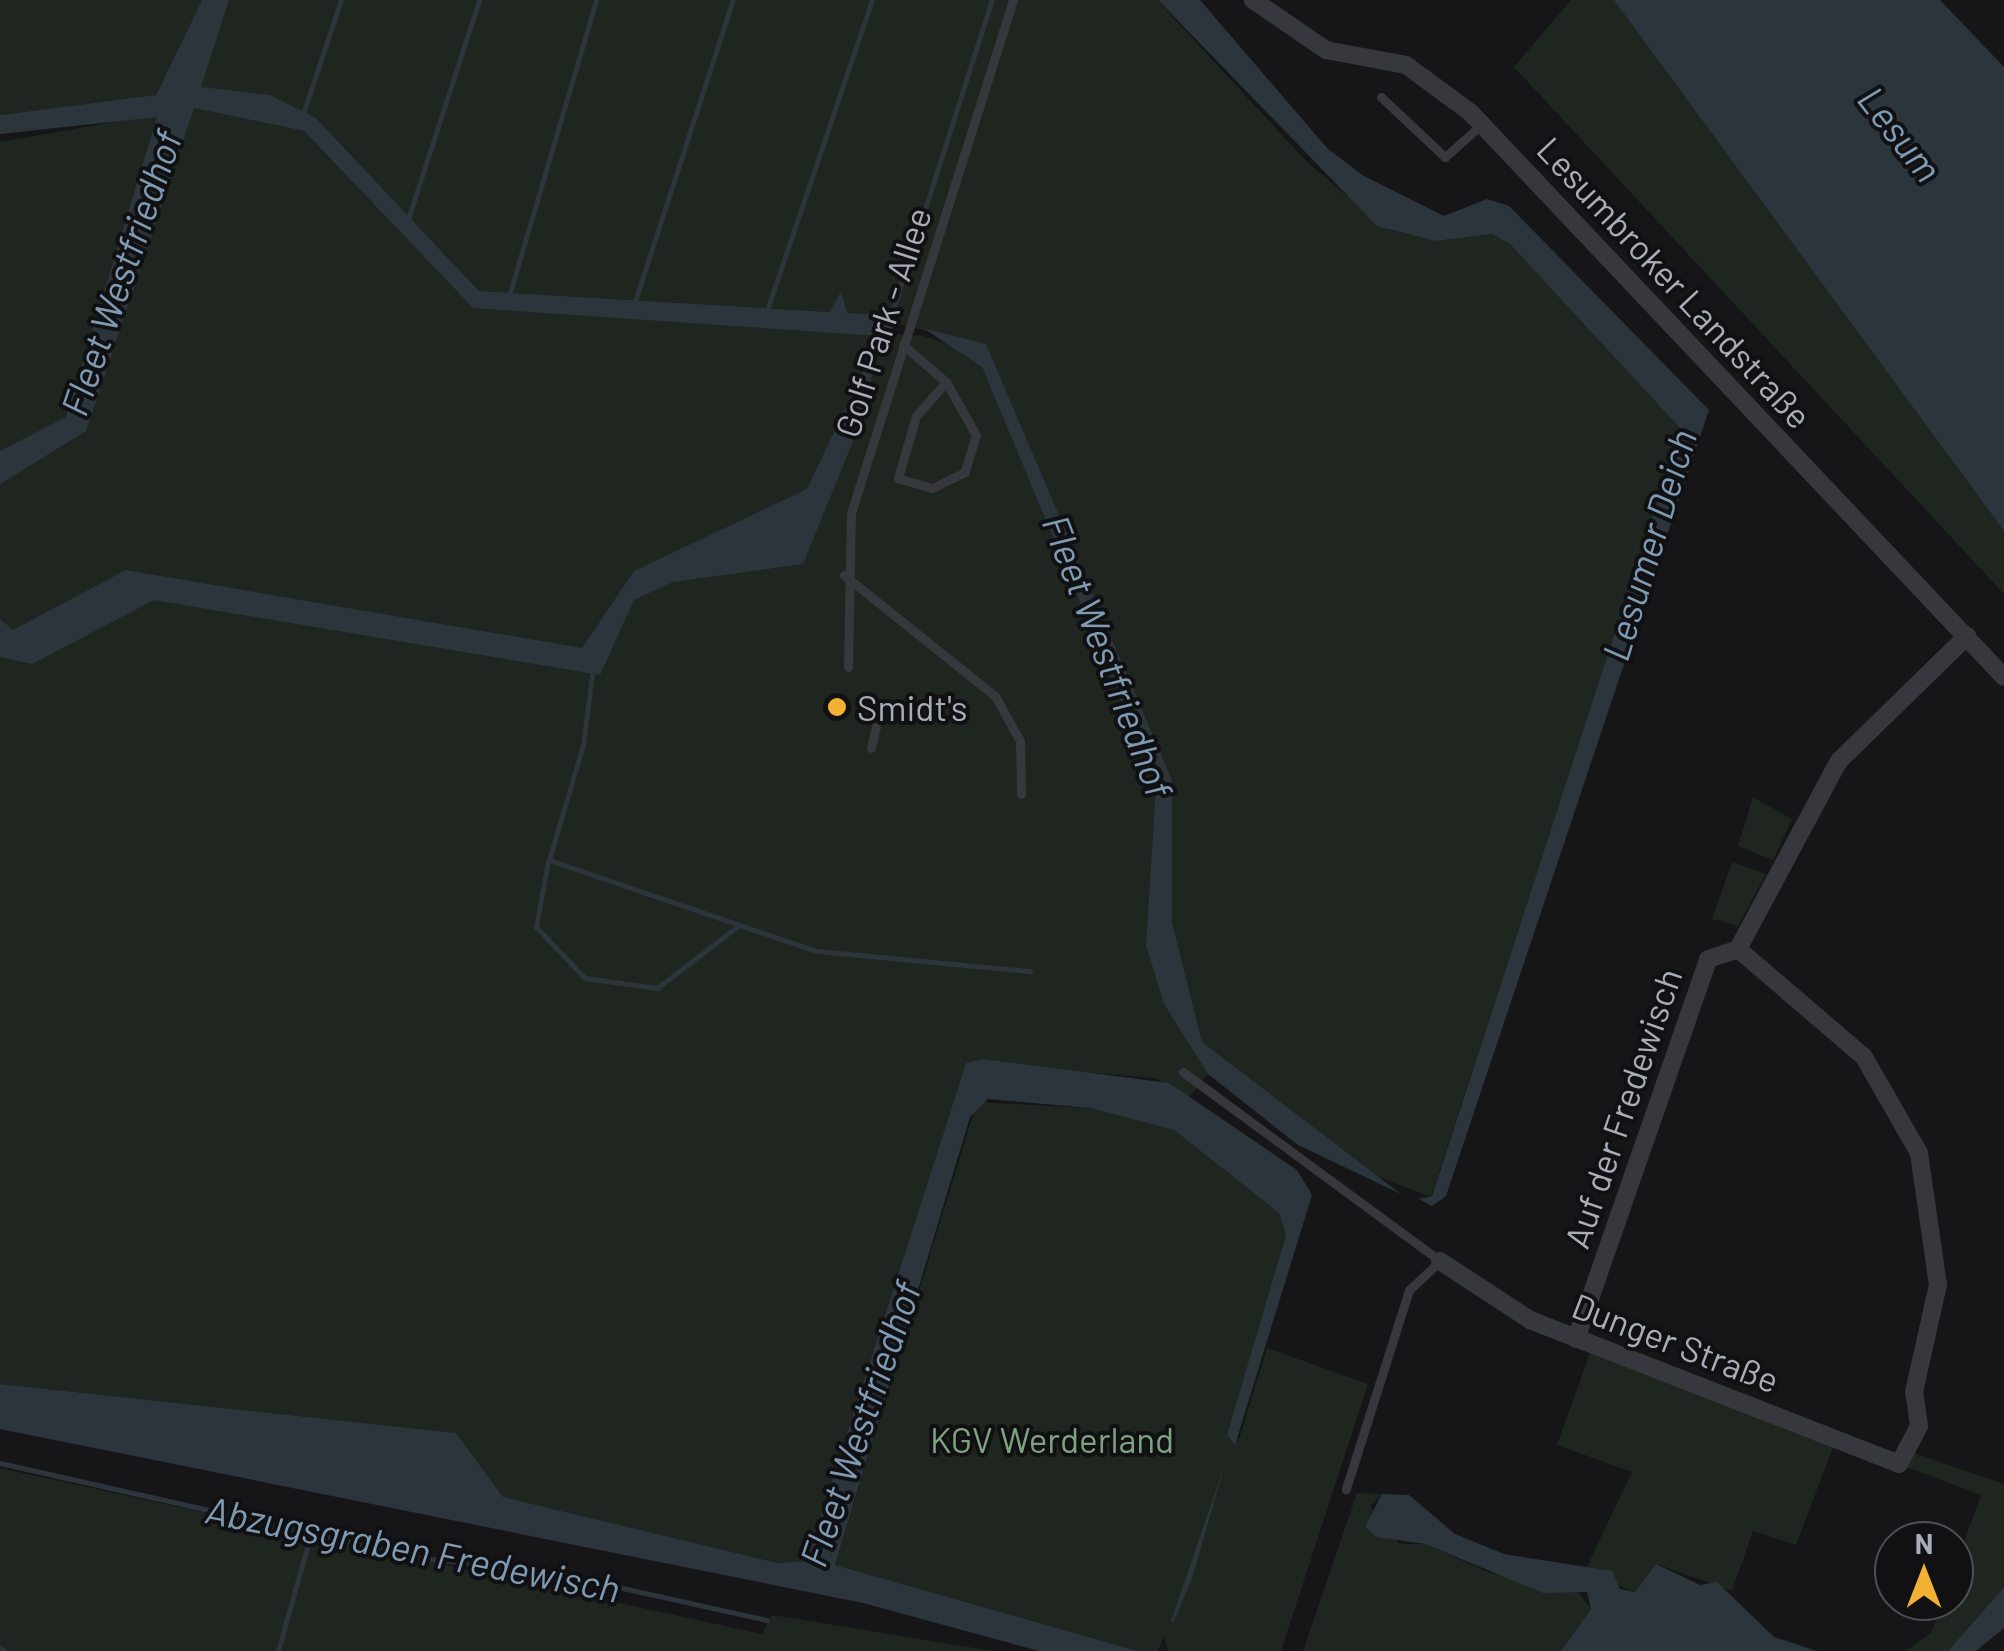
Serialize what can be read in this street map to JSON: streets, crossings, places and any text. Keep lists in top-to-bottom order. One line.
{"streets":{"street":["Lesumbroker Landstraße","Auf der Fredewisch","Dunger Straße"],"lane":["Golf Park - Allee"]},"crossings":[["Lesumbroker Landstraße","Auf der Fredewisch"],["Auf der Fredewisch","Dunger Straße"]],"water":["Lesum","Fleet Westfriedhof","Lesumer Deich","Abzugsgraben Fredewisch"],"parks":["KGV Werderland"],"places":["Smidt's"],"north":"top"}
